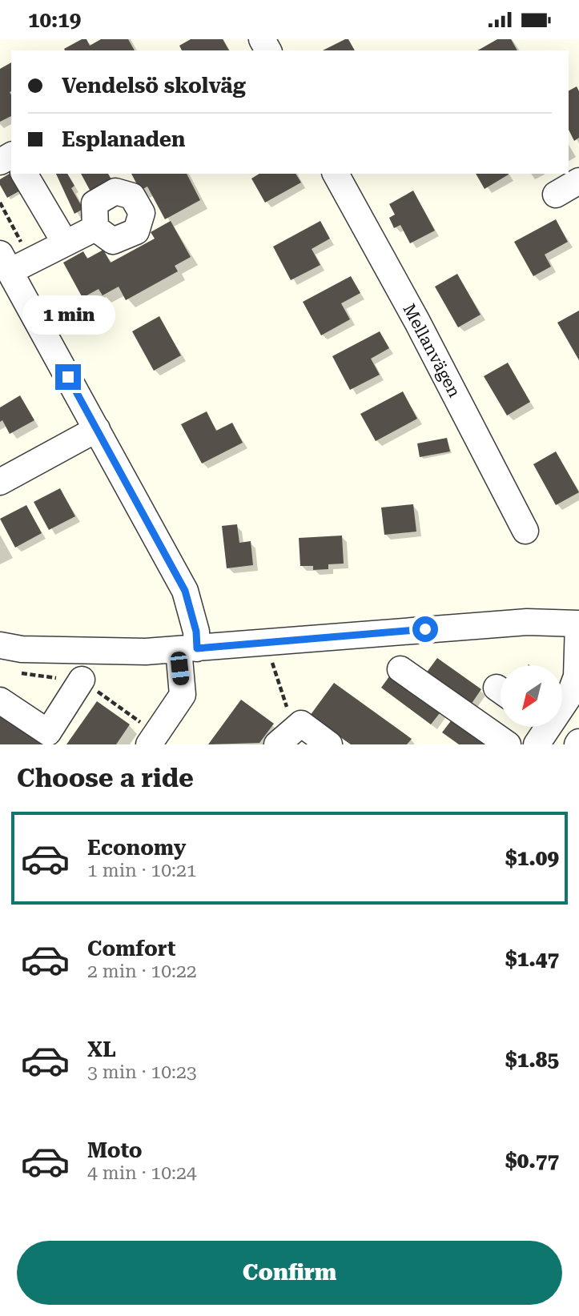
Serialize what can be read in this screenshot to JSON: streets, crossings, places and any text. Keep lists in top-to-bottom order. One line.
{"streets":{"street":["Mellanvägen"]},"north":"bottom left","page":{"status":"10:19","banner":["Vendelsö skolväg","Esplanaden"],"bubble":"1 min","heading":"Choose a ride","list":[{"name":"Economy","note":"1 min · 10:21","value":"$1.09"},{"name":"Comfort","note":"2 min · 10:22","value":"$1.47"},{"name":"XL","note":"3 min · 10:23","value":"$1.85"},{"name":"Moto","note":"4 min · 10:24","value":"$0.77"}],"buttons":"Confirm"}}
